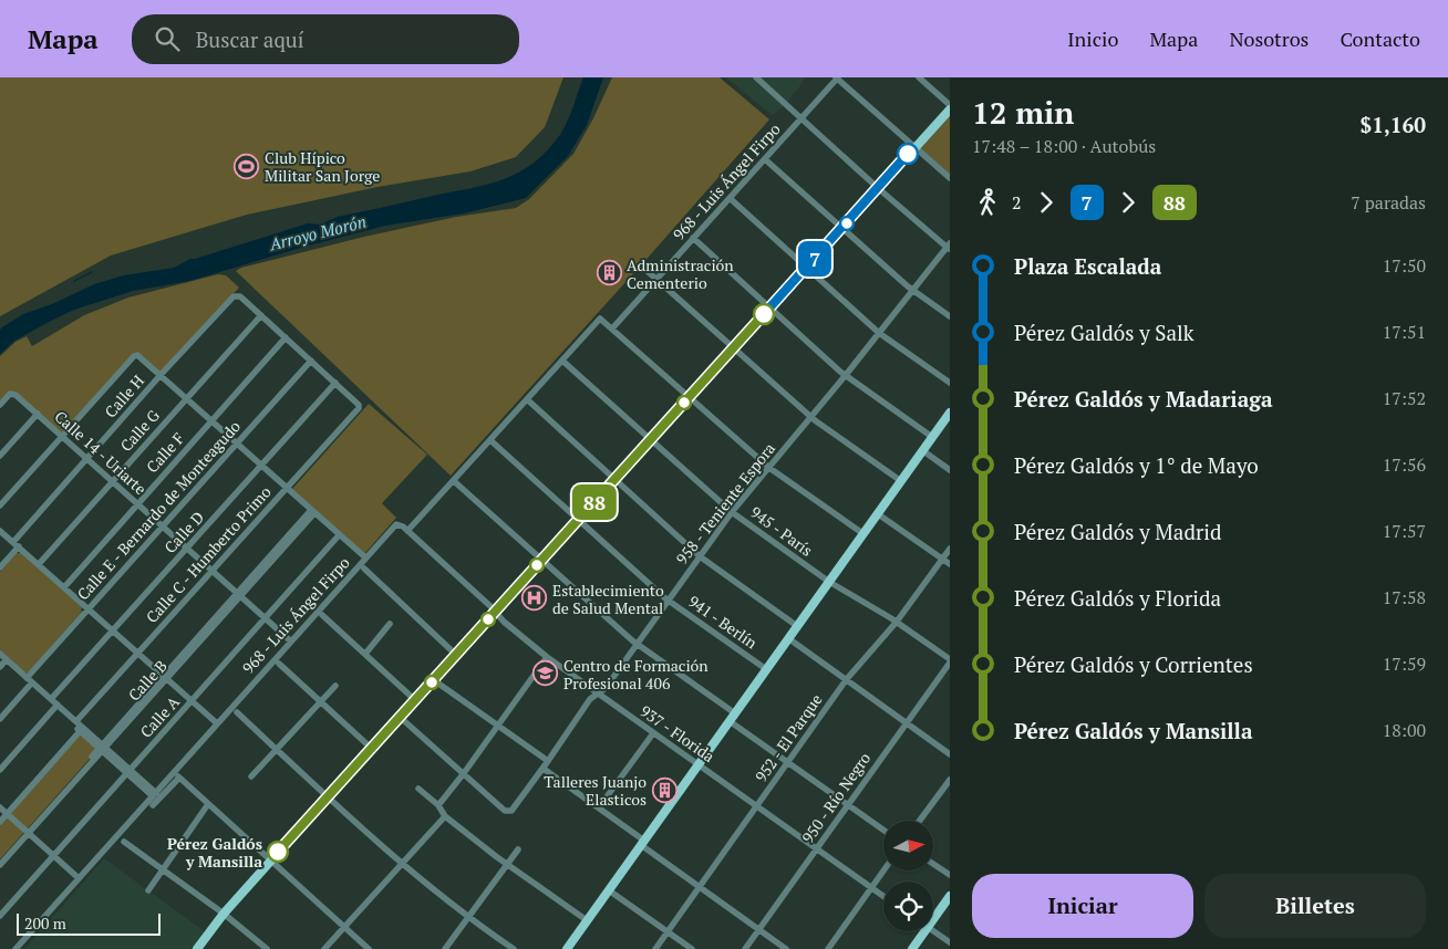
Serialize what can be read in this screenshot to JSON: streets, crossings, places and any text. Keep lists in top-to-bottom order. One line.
{"streets":{"street":["968 - Luis Ángel Firpo","Calle H","Calle G","Calle 14 - Uriarte","Calle F","958 - Teniente Espora","Calle E - Bernardo de Monteagudo","945 - París","Calle D","Calle C - Humberto Primo","941 - Berlín","Calle B","Calle A","937 - Florida","952 - El Parque","950 - Río Negro"]},"crossings":[["968 - Luis Ángel Firpo","Calle 14 - Uriarte"],["968 - Luis Ángel Firpo","937 - Florida"],["Calle H","Calle G"],["Calle H","Calle 14 - Uriarte"],["Calle G","Calle 14 - Uriarte"],["Calle 14 - Uriarte","Calle F"],["Calle 14 - Uriarte","Calle E - Bernardo de Monteagudo"],["Calle 14 - Uriarte","Calle D"],["Calle 14 - Uriarte","Calle C - Humberto Primo"],["Calle 14 - Uriarte","Calle B"],["Calle 14 - Uriarte","Calle A"],["958 - Teniente Espora","945 - París"],["958 - Teniente Espora","941 - Berlín"],["958 - Teniente Espora","937 - Florida"],["945 - París","952 - El Parque"],["945 - París","950 - Río Negro"],["Calle D","Calle C - Humberto Primo"],["937 - Florida","952 - El Parque"],["937 - Florida","950 - Río Negro"]],"water":["Arroyo Morón"],"places":{"sports":["Club Hípico Militar San Jorge"],"building":["Administración Cementerio","Talleres Juanjo Elasticos"],"hospital":["Establecimiento de Salud Mental"],"school or university":["Centro de Formación Profesional 406"],"other":["Pérez Galdós y Mansilla"]},"lines":["bus line 7","bus line 88"],"scale_bar":"200 m","north":"right","page":{"header":"Mapa","search":"Buscar aquí","nav":["Inicio","Mapa","Nosotros","Contacto"],"on_map":["7","88"],"heading":["12 min","17:48 – 18:00 · Autobús","$1,160"],"legs":["2","7","88","7 paradas"],"list":[{"name":"Plaza Escalada","value":"17:50"},{"name":"Pérez Galdós y Salk","value":"17:51"},{"name":"Pérez Galdós y Madariaga","value":"17:52"},{"name":"Pérez Galdós y 1° de Mayo","value":"17:56"},{"name":"Pérez Galdós y Madrid","value":"17:57"},{"name":"Pérez Galdós y Florida","value":"17:58"},{"name":"Pérez Galdós y Corrientes","value":"17:59"},{"name":"Pérez Galdós y Mansilla","value":"18:00"}],"buttons":["Iniciar","Billetes"],"scale":"200 m"}}
